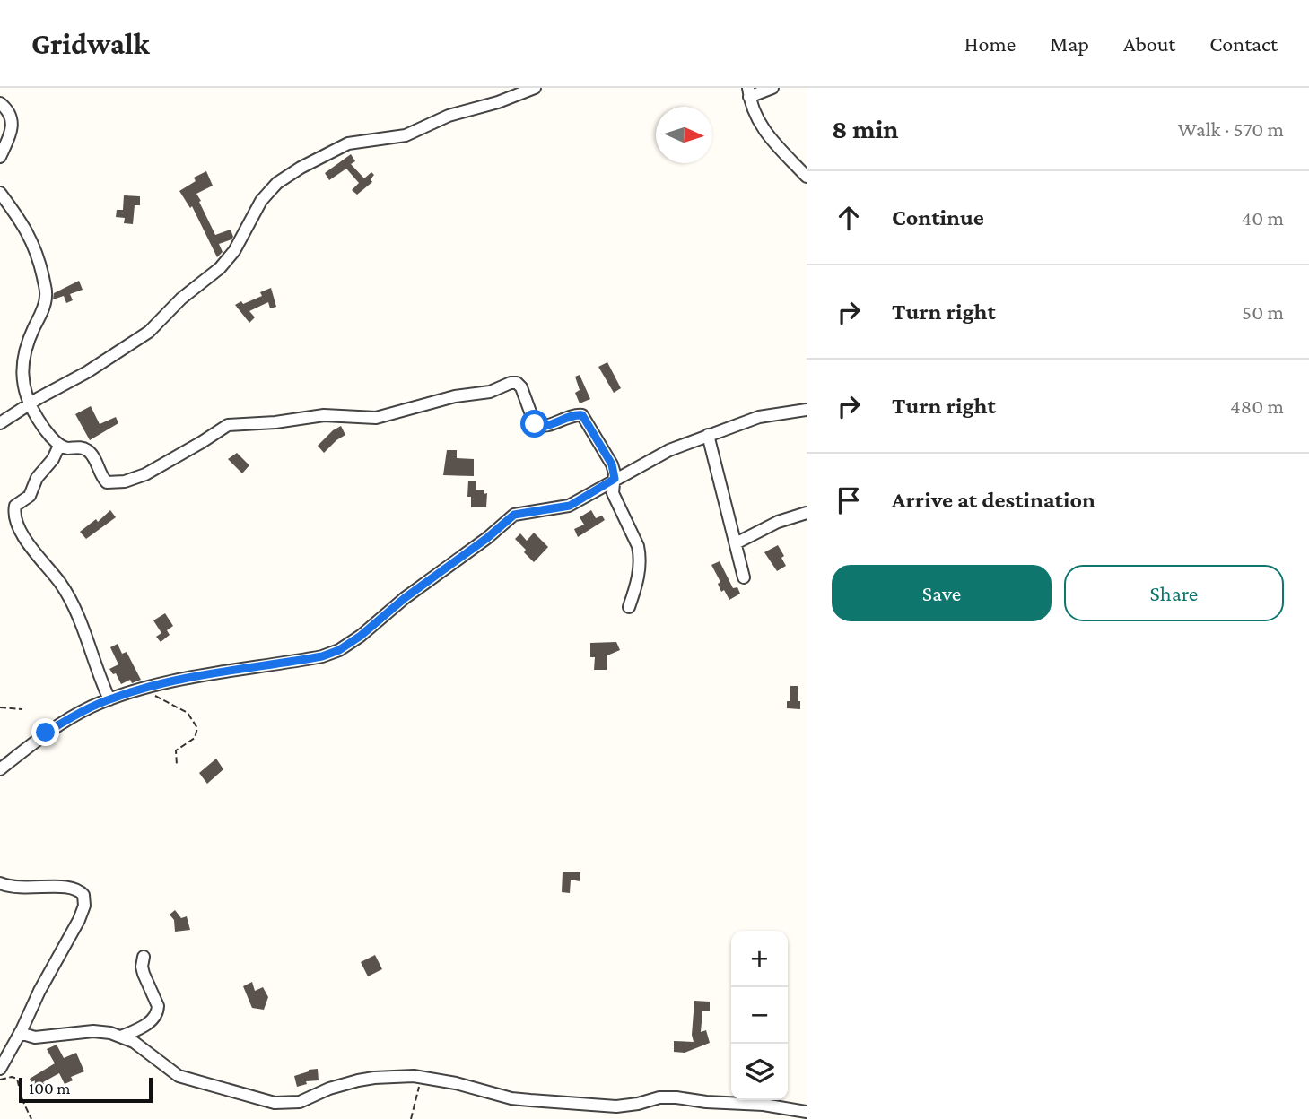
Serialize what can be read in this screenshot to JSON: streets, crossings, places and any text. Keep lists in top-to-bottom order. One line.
{"scale_bar":"100 m","north":"right","page":{"header":"Gridwalk","nav":["Home","Map","About","Contact"],"heading":["8 min","Walk · 570 m"],"list":[["Continue","40 m"],["Turn right","50 m"],["Turn right","480 m"],"Arrive at destination"],"buttons":["Save","Share"],"map_buttons":["+","−"],"scale":"100 m"}}
